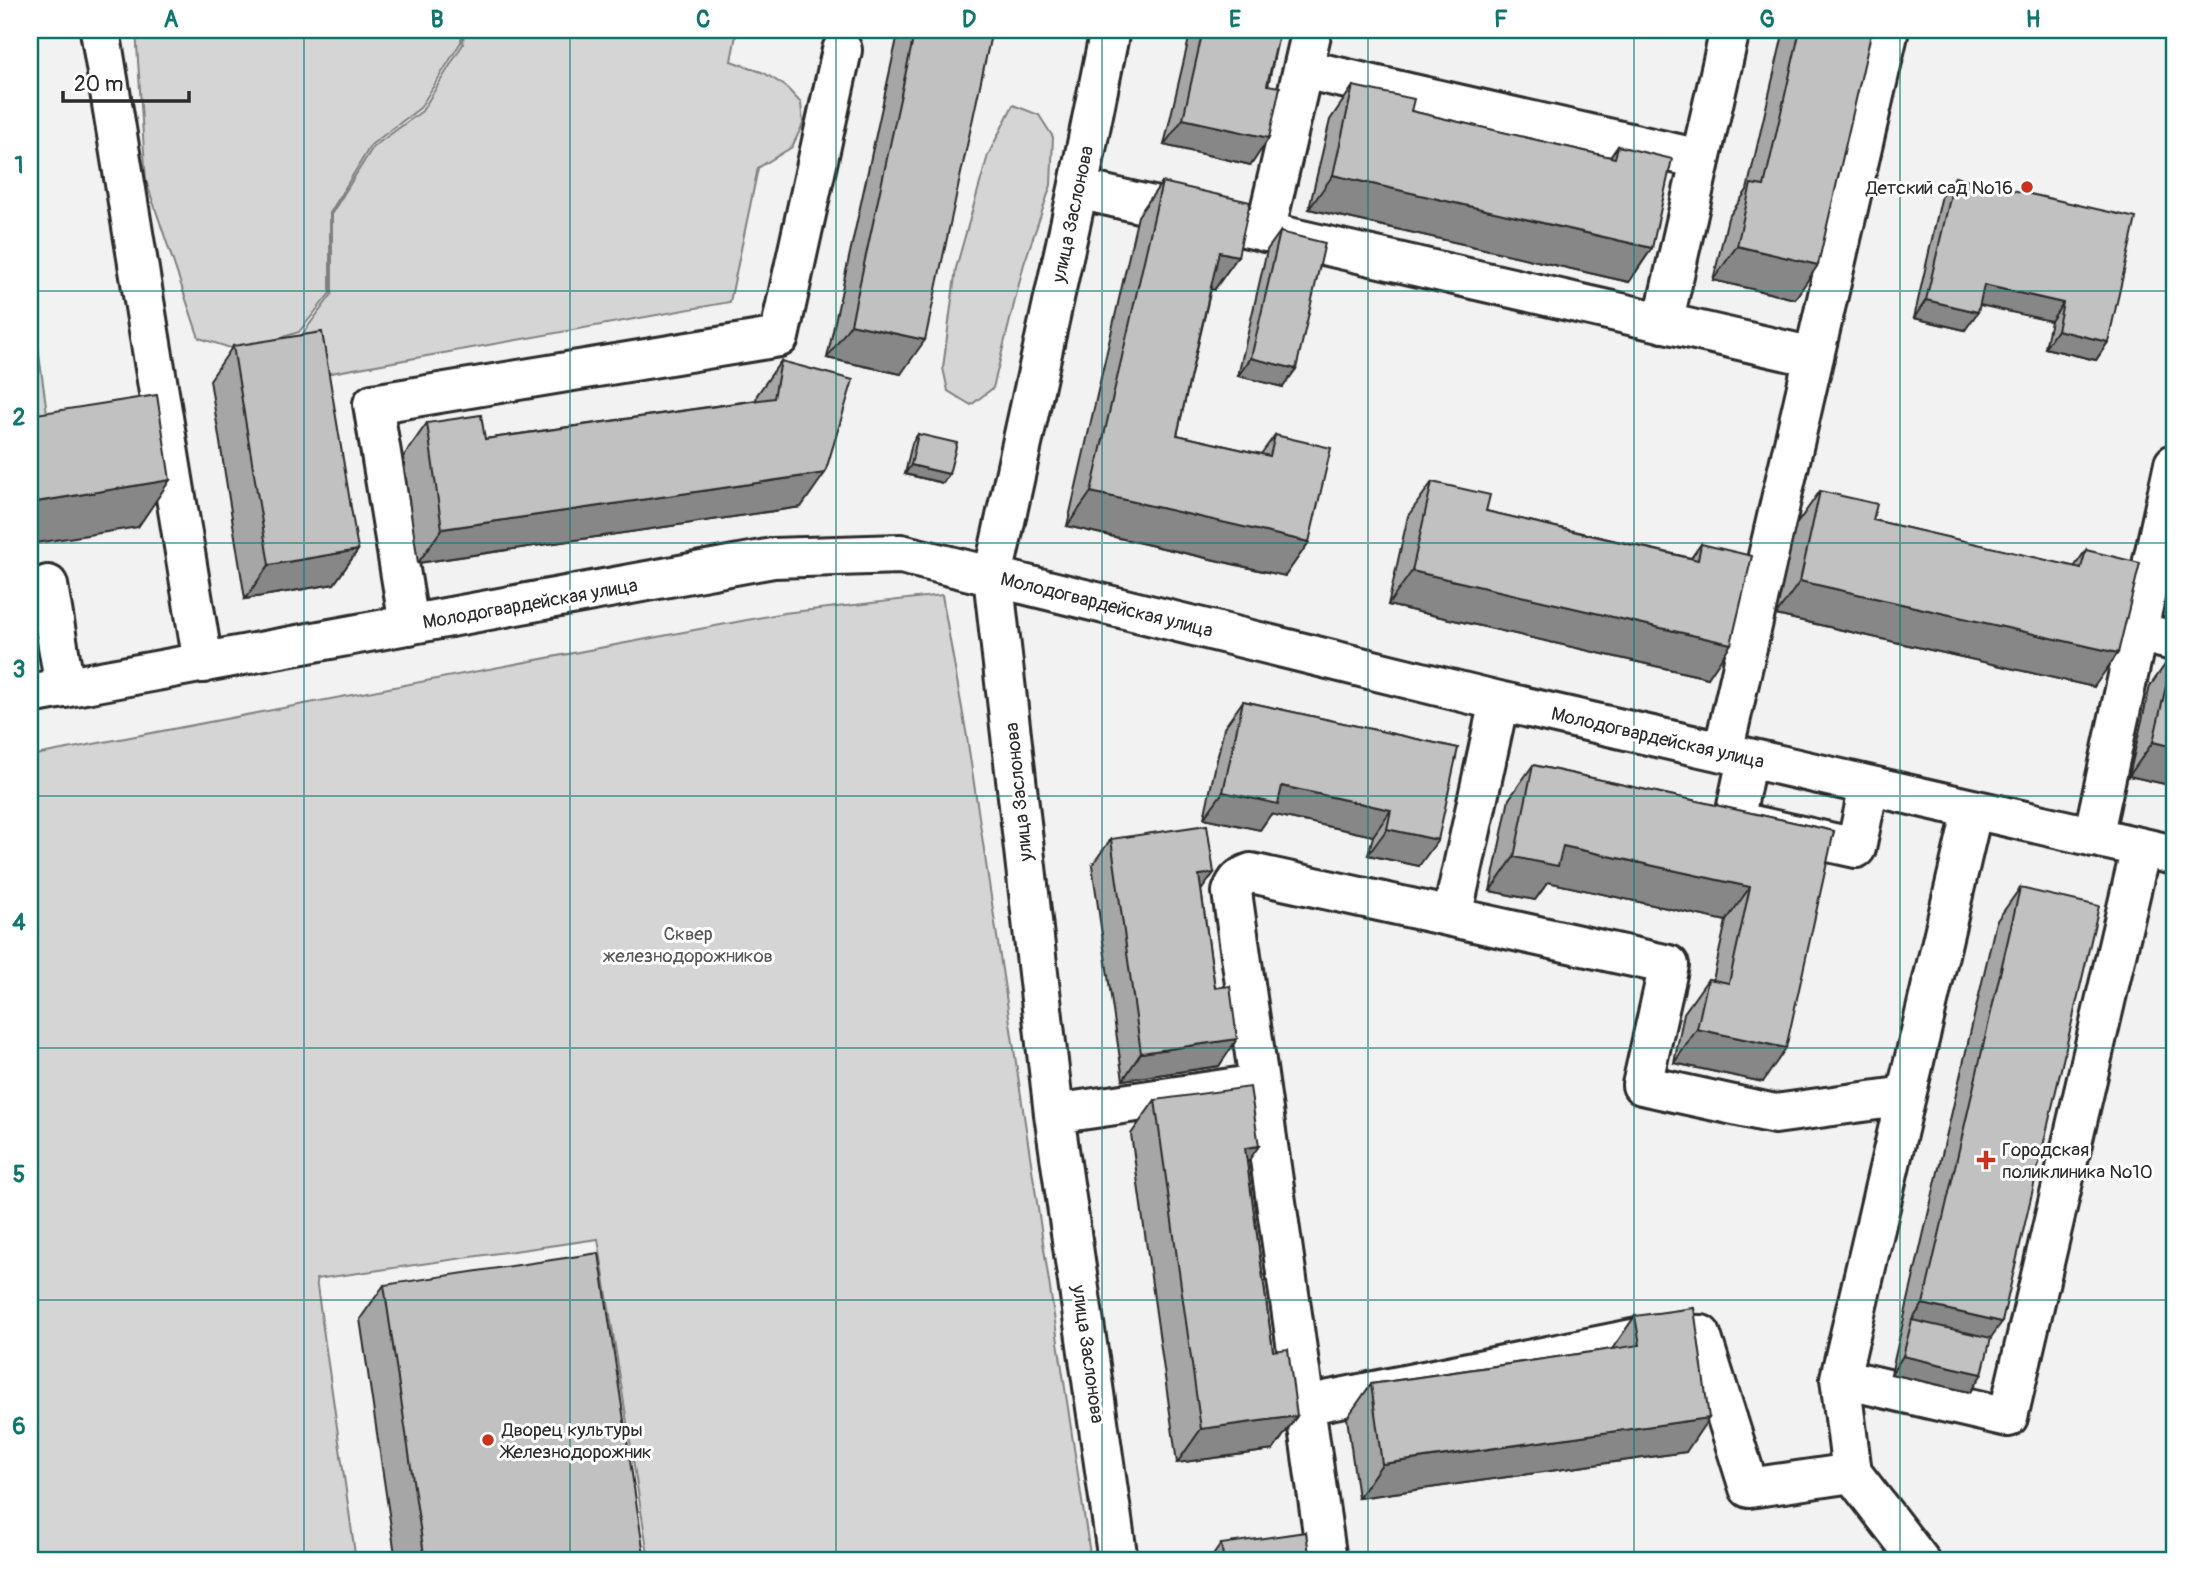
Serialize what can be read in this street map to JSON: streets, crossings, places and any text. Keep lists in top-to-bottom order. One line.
{"streets":{"street":["улица Заслонова","Молодогвардейская улица"]},"crossings":[["улица Заслонова","Молодогвардейская улица"]],"parks":["Сквер железнодорожников"],"places":{"other":["Детский сад №16","Дворец культуры Железнодорожник"],"health":["Городская поликлиника №10"]},"scale_bar":"20 m","grid":{"columns":["A","B","C","D","E","F","G","H"],"rows":["1","2","3","4","5","6"]}}
